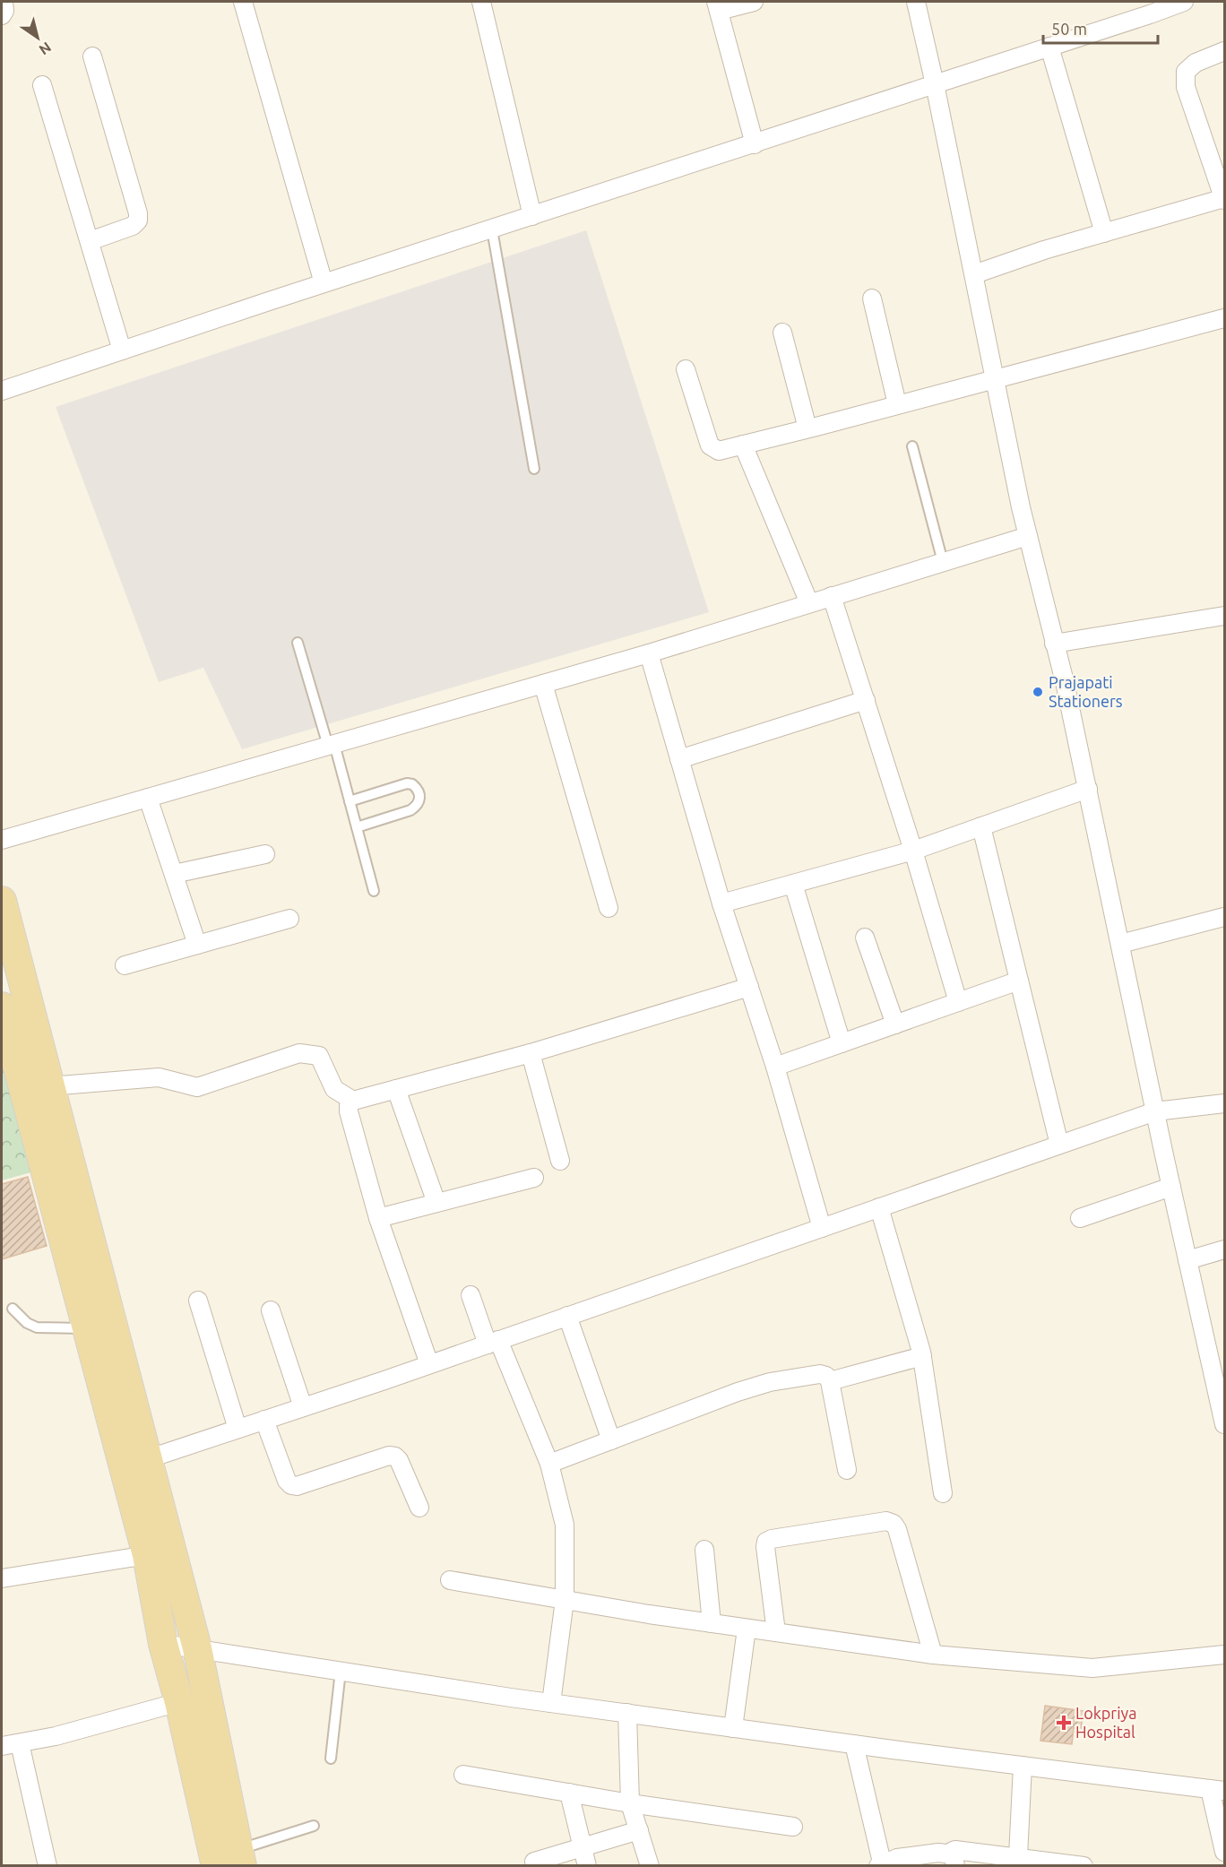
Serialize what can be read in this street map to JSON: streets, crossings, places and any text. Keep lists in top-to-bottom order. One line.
{"places":{"other":["Prajapati Stationers"],"health":["Lokpriya Hospital"]},"scale_bar":"50 m","north":"bottom right"}
